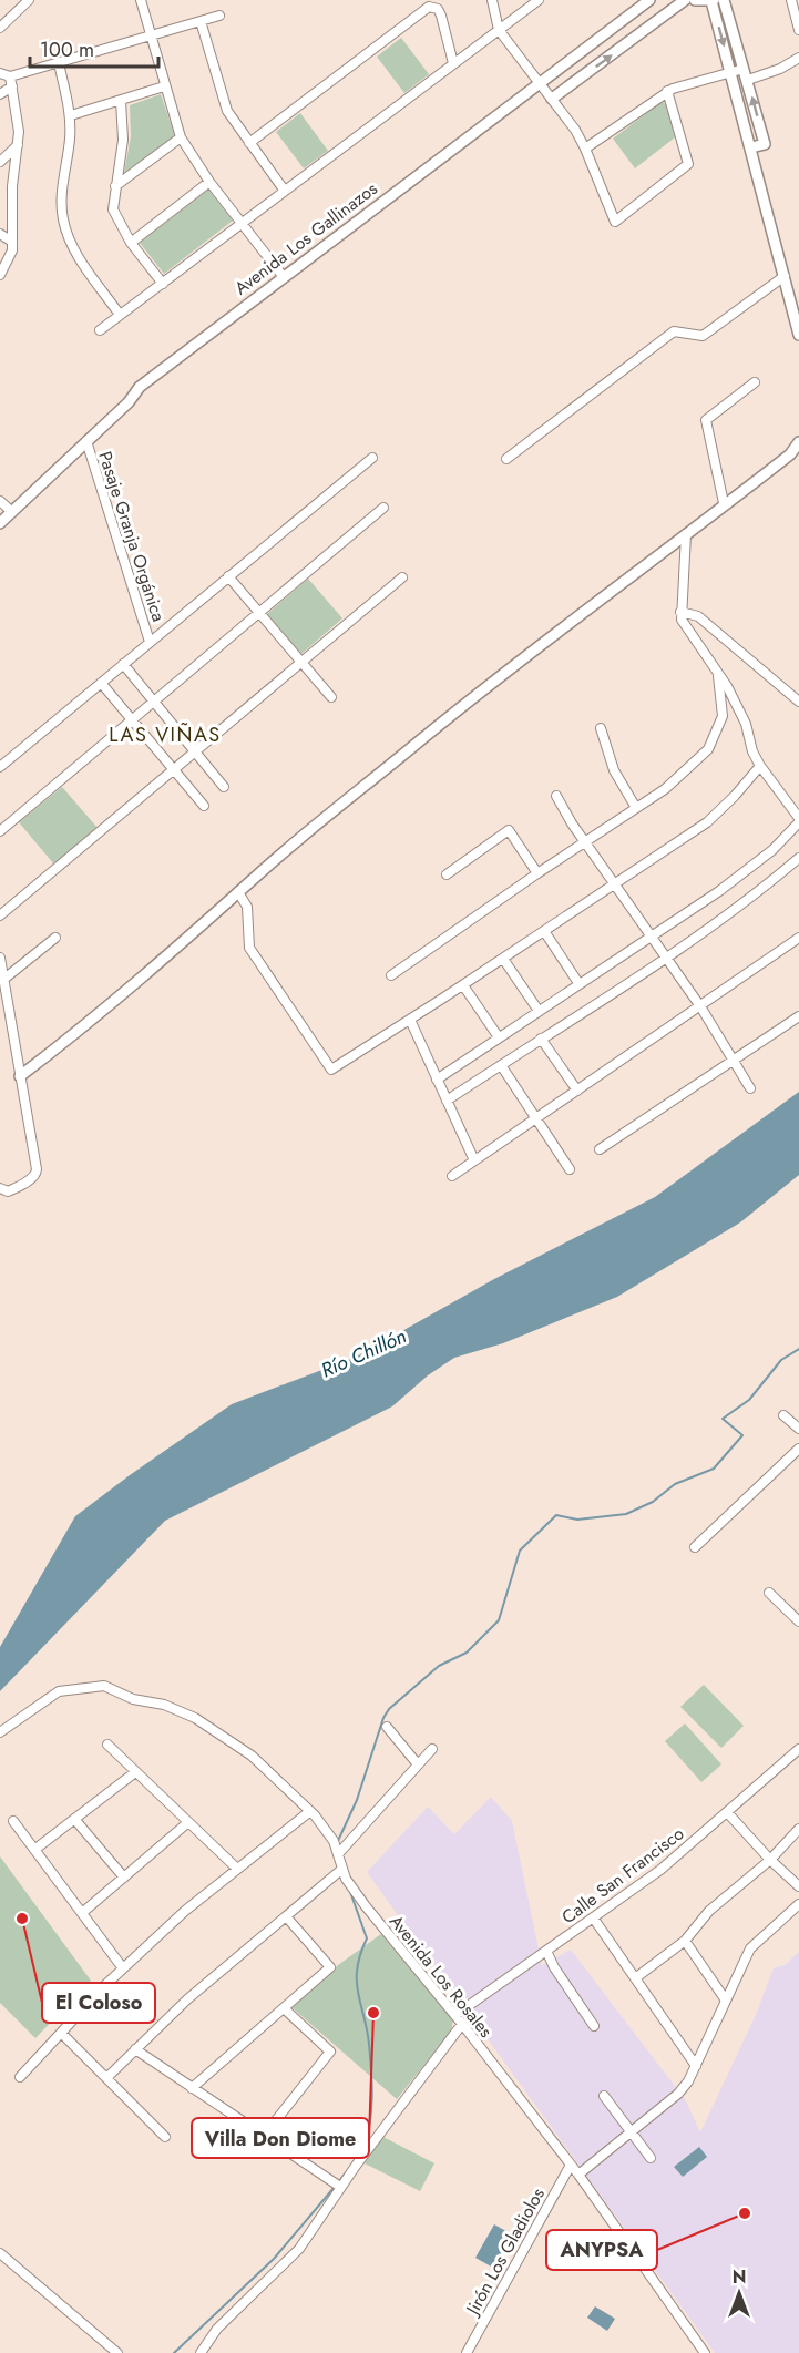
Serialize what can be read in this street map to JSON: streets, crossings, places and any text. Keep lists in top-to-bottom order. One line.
{"streets":{"street":["Avenida Los Gallinazos","Pasaje Granja Orgánica","Calle San Francisco","Avenida Los Rosales","Jirón Los Gladiolos"]},"crossings":[["Avenida Los Gallinazos","Pasaje Granja Orgánica"],["Calle San Francisco","Avenida Los Rosales"],["Avenida Los Rosales","Jirón Los Gladiolos"]],"districts":["LAS VIÑAS"],"water":["Río Chillón"],"places":["El Coloso","Villa Don Diome","ANYPSA"],"scale_bar":"100 m","north":"top"}
